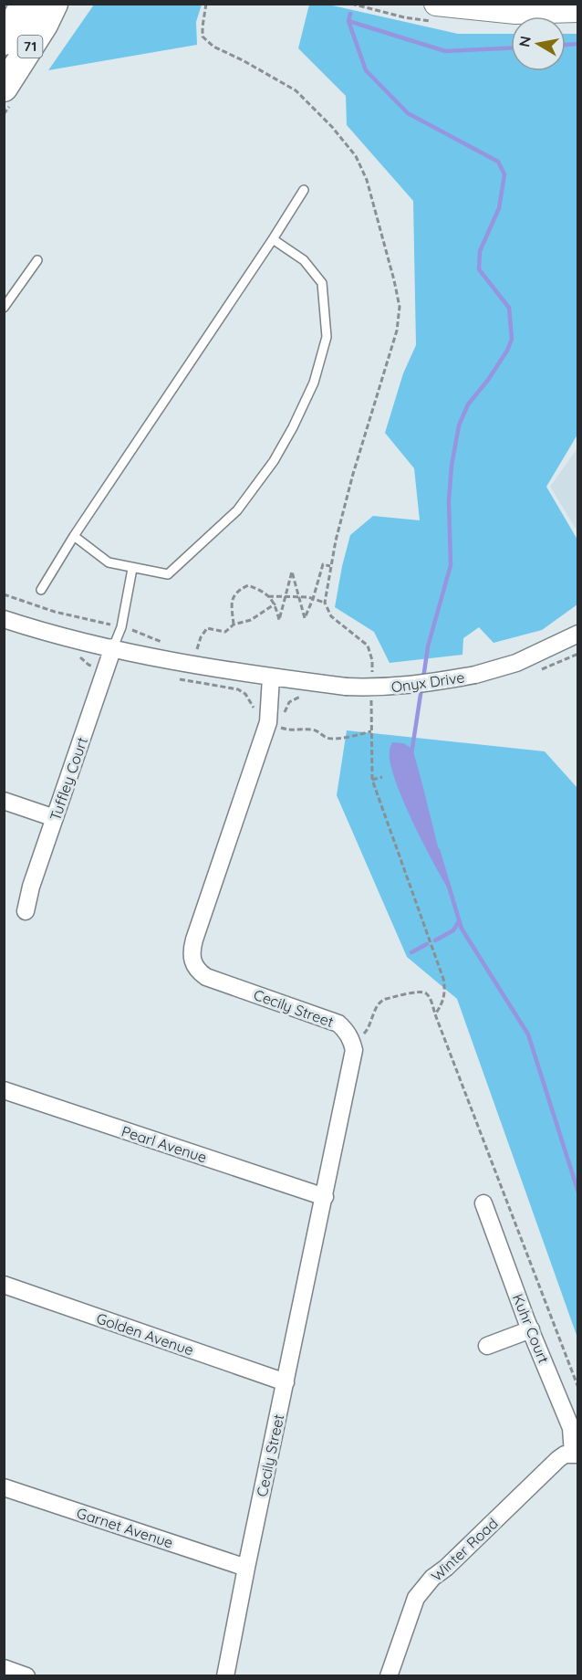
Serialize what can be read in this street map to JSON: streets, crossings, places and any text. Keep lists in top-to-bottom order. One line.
{"streets":{"highway":["71"],"street":["Onyx Drive","Tuffley Court","Cecily Street","Pearl Avenue","Kuhr Court","Golden Avenue","Garnet Avenue","Winter Road"]},"crossings":[["Onyx Drive","Cecily Street"],["Cecily Street","Pearl Avenue"],["Cecily Street","Golden Avenue"],["Cecily Street","Garnet Avenue"],["Kuhr Court","Winter Road"]],"north":"left"}
